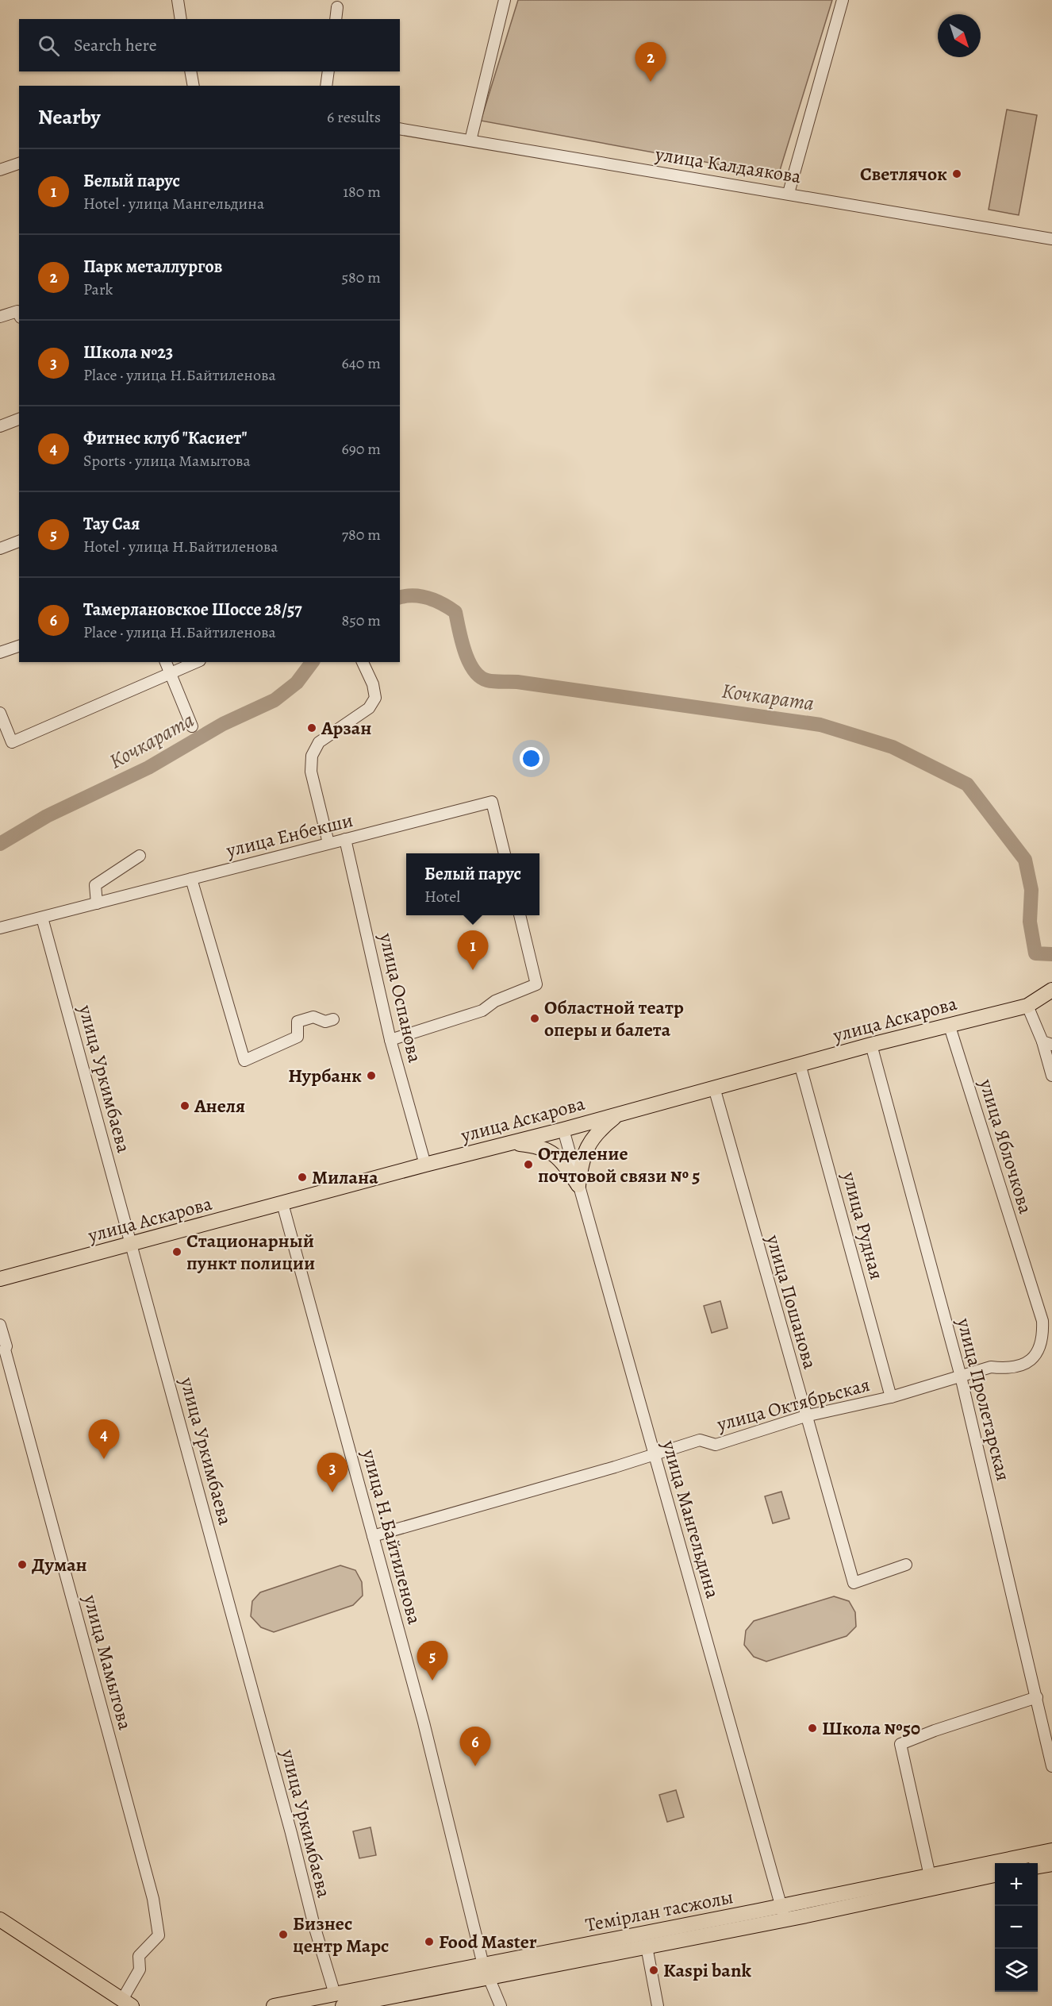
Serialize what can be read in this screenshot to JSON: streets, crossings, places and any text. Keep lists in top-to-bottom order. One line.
{"streets":{"main road":["улица Аскарова","Темірлан тасжолы"],"street":["улица Калдаякова","улица Енбекши","улица Оспанова","улица Уркимбаева","улица Яблочкова","улица Рудная","улица Пошанова","улица Пролетарская","улица Октябрьская","улица Мангельдина","улица Н.Байтиленова","улица Мамытова"]},"crossings":[["улица Енбекши","улица Оспанова"],["улица Енбекши","улица Уркимбаева"],["улица Оспанова","улица Аскарова"],["улица Аскарова","улица Уркимбаева"],["улица Аскарова","улица Яблочкова"],["улица Аскарова","улица Рудная"],["улица Аскарова","улица Пошанова"],["улица Аскарова","улица Пролетарская"],["улица Аскарова","улица Мангельдина"],["улица Аскарова","улица Н.Байтиленова"],["улица Уркимбаева","Темірлан тасжолы"],["улица Яблочкова","улица Октябрьская"],["улица Рудная","улица Октябрьская"],["улица Пошанова","улица Октябрьская"],["улица Пролетарская","улица Октябрьская"],["улица Октябрьская","улица Мангельдина"],["улица Октябрьская","улица Н.Байтиленова"],["улица Мангельдина","Темірлан тасжолы"],["улица Н.Байтиленова","Темірлан тасжолы"]],"water":["Кочкарата"],"places":["Светлячок","Арзан","Областной театр оперы и балета","Нурбанк","Анеля","Отделение почтовой связи № 5","Милана","Стационарный пункт полиции","Думан","Школа №50","Бизнес центр Марс","Food Master","Kaspi bank"],"north":"bottom right","page":{"search":"Search here","pins":["2","1","4","3","5","6"],"heading":["Nearby","6 results"],"list":[{"mark":"1","name":"Белый парус","note":"Hotel · улица Мангельдина","value":"180 m"},{"mark":"2","name":"Парк металлургов","note":"Park","value":"580 m"},{"mark":"3","name":"Школа №23","note":"Place · улица Н.Байтиленова","value":"640 m"},{"mark":"4","name":"Фитнес клуб \"Касиет\"","note":"Sports · улица Мамытова","value":"690 m"},{"mark":"5","name":"Тау Сая","note":"Hotel · улица Н.Байтиленова","value":"780 m"},{"mark":"6","name":"Тамерлановское Шоссе 28/57","note":"Place · улица Н.Байтиленова","value":"850 m"}],"popup":["Белый парус","Hotel"],"map_buttons":["+","−"]}}
